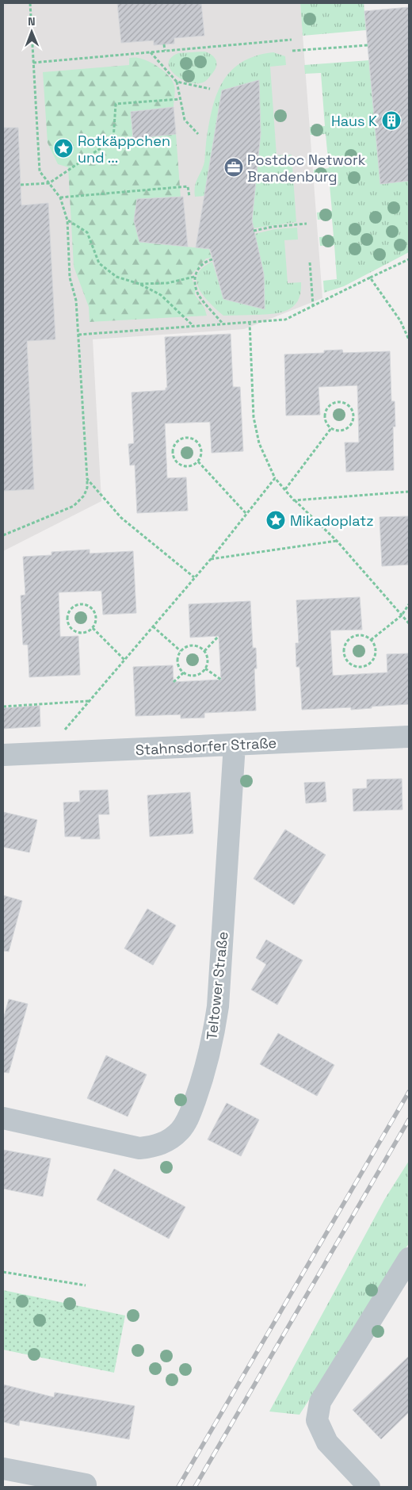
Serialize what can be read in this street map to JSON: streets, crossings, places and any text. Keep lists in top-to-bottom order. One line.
{"streets":{"street":["Stahnsdorfer Straße","Teltower Straße"]},"crossings":[["Stahnsdorfer Straße","Teltower Straße"]],"places":{"building":["Haus K"],"place":["Rotkäppchen und ...","Mikadoplatz"],"office":["Postdoc Network Brandenburg"]},"north":"top"}
